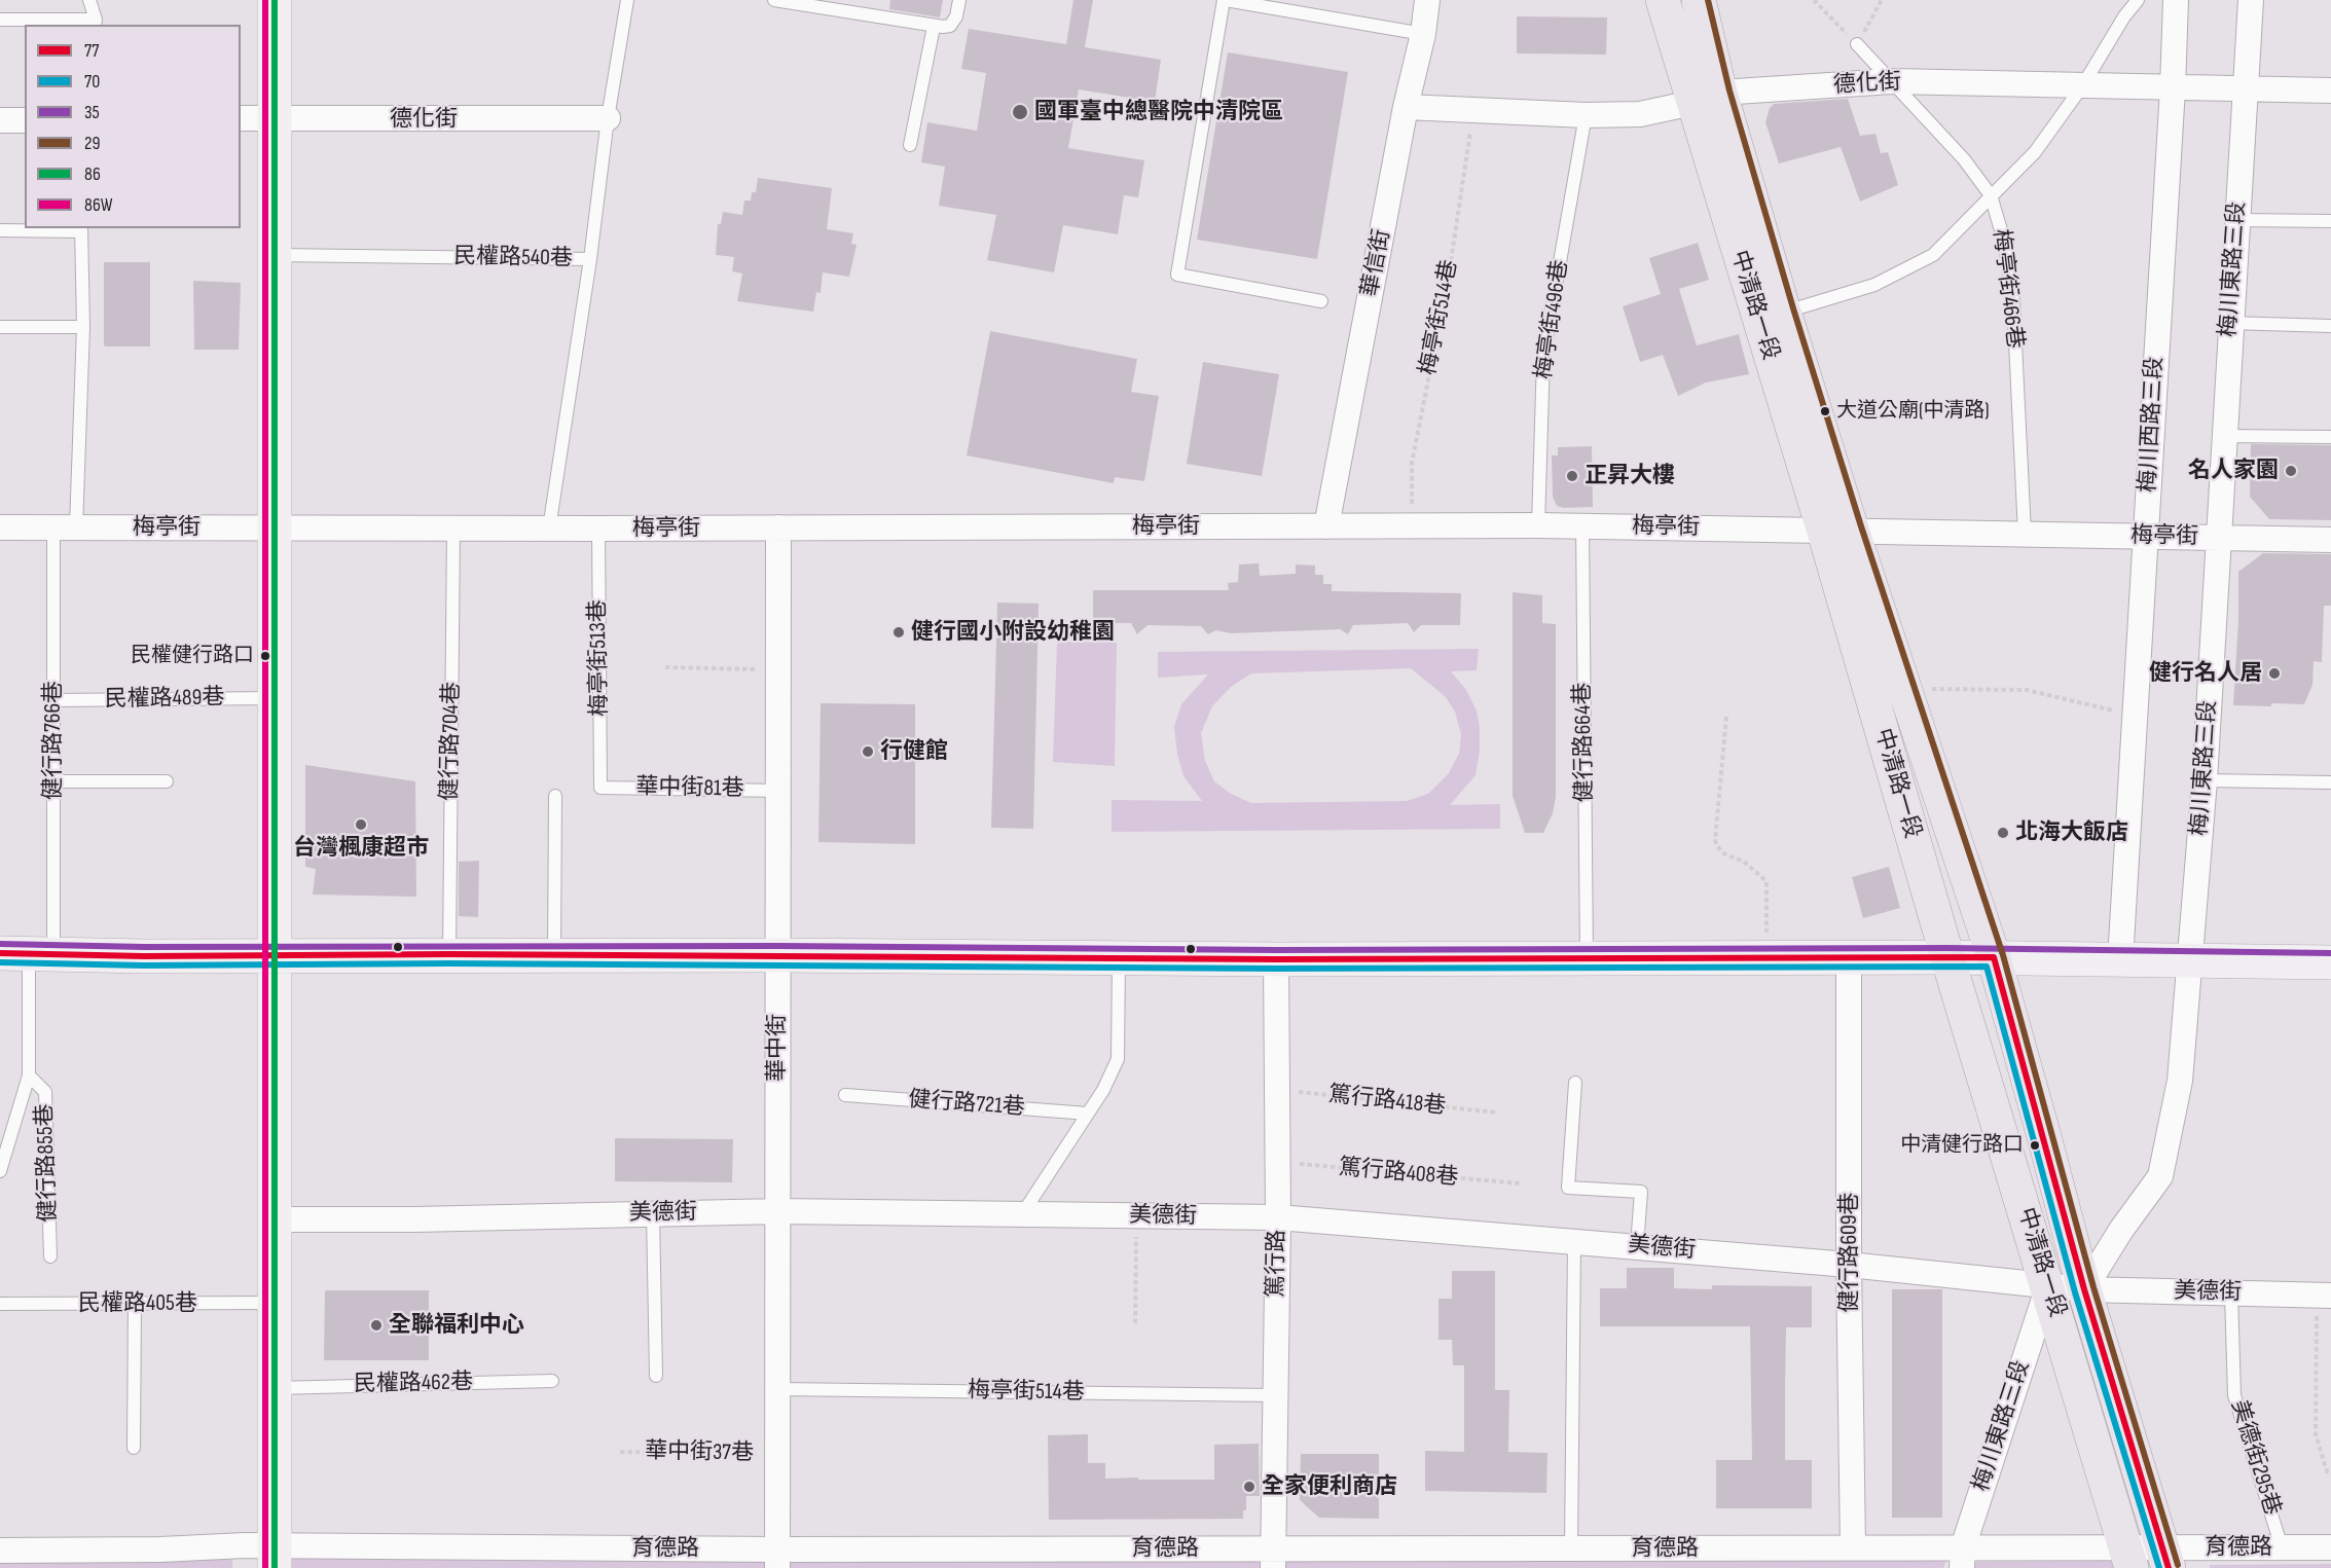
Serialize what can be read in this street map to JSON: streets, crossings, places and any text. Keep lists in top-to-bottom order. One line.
{"streets":{"main road":["中清路一段"],"street":["德化街","華信街","梅川東路三段","梅川西路三段","梅亭街","華中街","美德街","健行路609巷","篤行路","育德路"],"lane":["民權路540巷","梅亭街466巷","梅亭街514巷","梅亭街496巷","梅亭街513巷","民權路489巷","健行路766巷","健行路704巷","健行路664巷","華中街81巷","健行路721巷","健行路855巷","民權路405巷","民權路462巷","美德街295巷"],"path":["篤行路418巷","篤行路408巷","華中街37巷"]},"crossings":[["德化街","華信街"],["德化街","梅川東路三段"],["德化街","梅亭街466巷"],["德化街","中清路一段"],["德化街","梅亭街514巷"],["德化街","梅亭街496巷"],["德化街","梅川西路三段"],["民權路540巷","梅亭街"],["華信街","梅亭街"],["梅川東路三段","中清路一段"],["梅川東路三段","梅亭街"],["梅川東路三段","美德街"],["梅川東路三段","育德路"],["梅亭街466巷","梅亭街"],["中清路一段","梅亭街"],["中清路一段","美德街"],["中清路一段","育德路"],["梅亭街514巷","梅亭街"],["梅亭街514巷","華中街"],["梅亭街514巷","篤行路"],["梅亭街496巷","梅亭街"],["梅川西路三段","梅亭街"],["梅亭街","梅亭街513巷"],["梅亭街","健行路766巷"],["梅亭街","健行路704巷"],["梅亭街","健行路664巷"],["梅亭街","華中街"],["梅亭街513巷","華中街81巷"],["民權路489巷","健行路766巷"],["健行路766巷","健行路855巷"],["華中街81巷","華中街"],["華中街","美德街"],["華中街","華中街37巷"],["華中街","育德路"],["篤行路418巷","篤行路"],["篤行路408巷","篤行路"],["美德街","健行路609巷"],["美德街","篤行路"],["美德街","美德街295巷"],["健行路609巷","育德路"],["篤行路","育德路"],["美德街295巷","育德路"]],"places":["國軍臺中總醫院中清院區","大道公廟(中清路)","名人家園","正昇大樓","健行國小附設幼稚園","民權健行路口","健行名人居","行健館","台灣楓康超市","北海大飯店","中清健行路口","全聯福利中心","全家便利商店"],"lines":["transit line 29","transit line 86","transit line 86W","transit line 35","transit line 77","transit line 70"],"legend":["77","70","35","29","86","86W"]}
